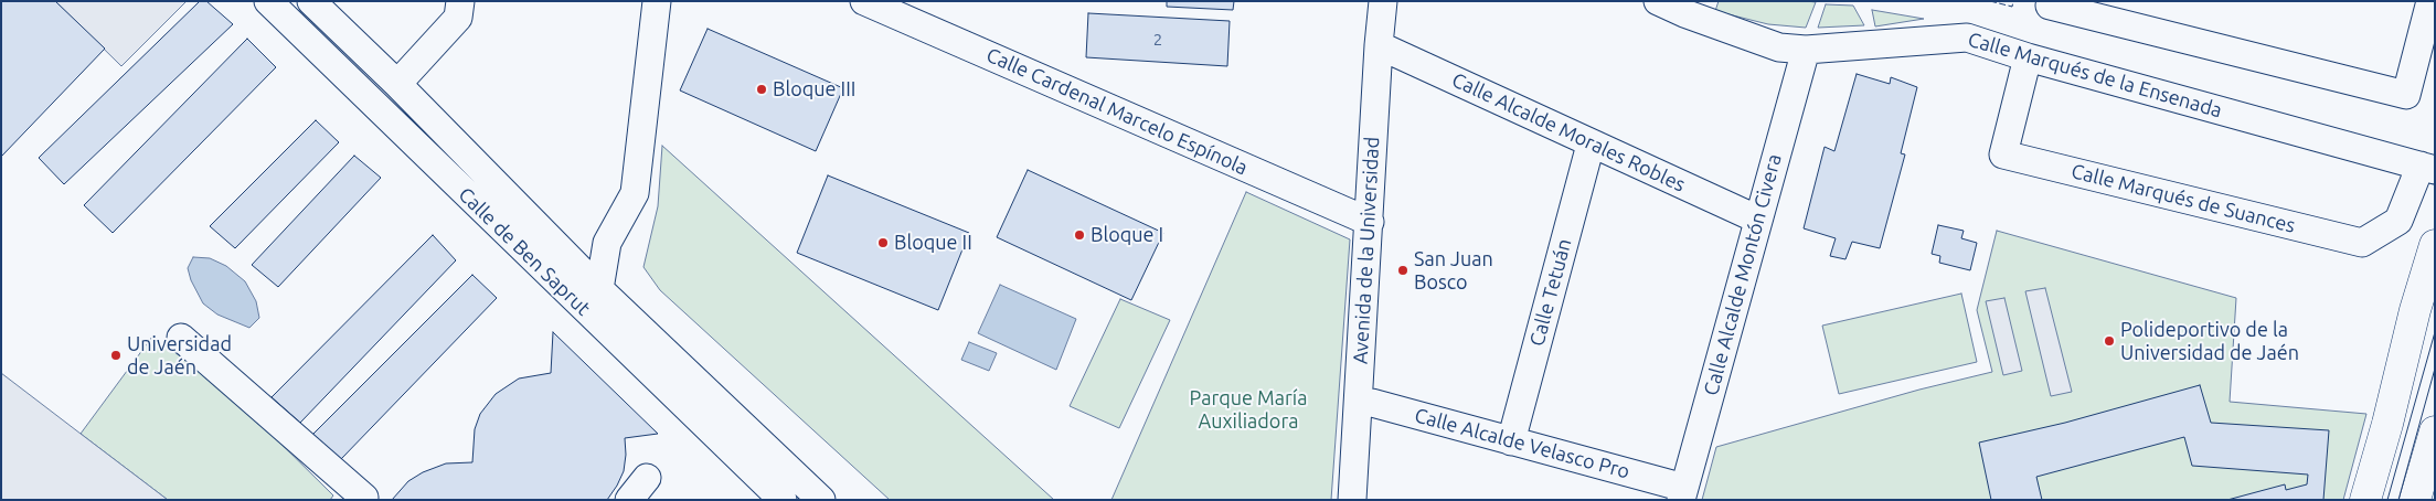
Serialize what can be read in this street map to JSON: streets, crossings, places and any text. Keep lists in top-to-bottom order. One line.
{"streets":{"street":["Calle Marqués de la Ensenada","Calle Cardenal Marcelo Espínola","Calle Alcalde Morales Robles","Calle Marqués de Suances","Avenida de la Universidad","Calle de Ben Saprut","Calle Alcalde Montón Civera","Calle Tetuán","Calle Alcalde Velasco Pro"]},"crossings":[["Calle Marqués de la Ensenada","Calle Marqués de Suances"],["Calle Marqués de la Ensenada","Calle Alcalde Montón Civera"],["Calle Cardenal Marcelo Espínola","Avenida de la Universidad"],["Calle Alcalde Morales Robles","Avenida de la Universidad"],["Calle Alcalde Morales Robles","Calle Alcalde Montón Civera"],["Calle Alcalde Morales Robles","Calle Tetuán"],["Avenida de la Universidad","Calle Alcalde Velasco Pro"],["Calle Alcalde Montón Civera","Calle Alcalde Velasco Pro"],["Calle Tetuán","Calle Alcalde Velasco Pro"]],"parks":["Parque María Auxiliadora"],"places":["Bloque III","Bloque I","Bloque II","San Juan Bosco","Polideportivo de la Universidad de Jaén","Universidad de Jaén"],"house_numbers":["2"]}
